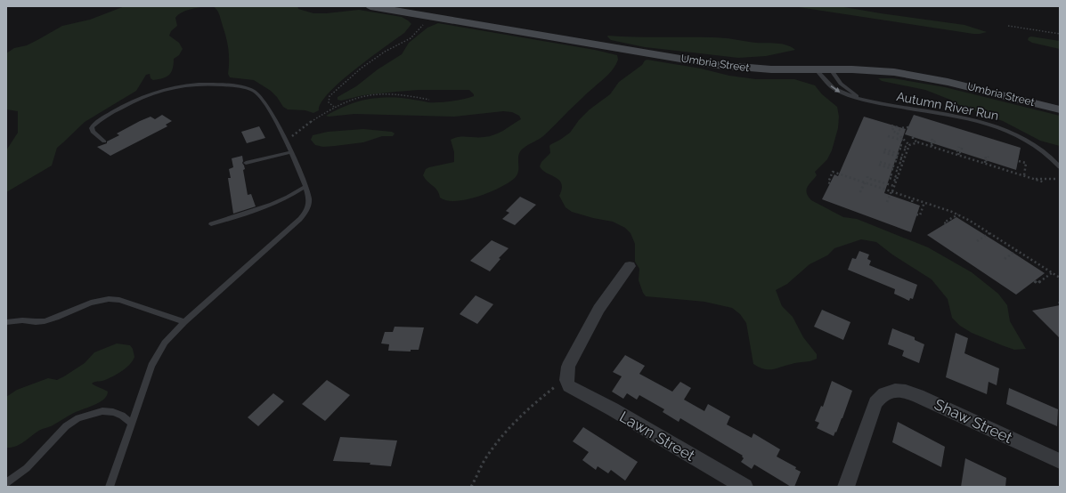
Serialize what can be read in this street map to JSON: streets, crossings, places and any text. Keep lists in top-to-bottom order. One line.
{"streets":{"main road":["Umbria Street"],"street":["Shaw Street","Lawn Street"],"lane":["Autumn River Run"]},"crossings":[["Umbria Street","Autumn River Run"]]}
